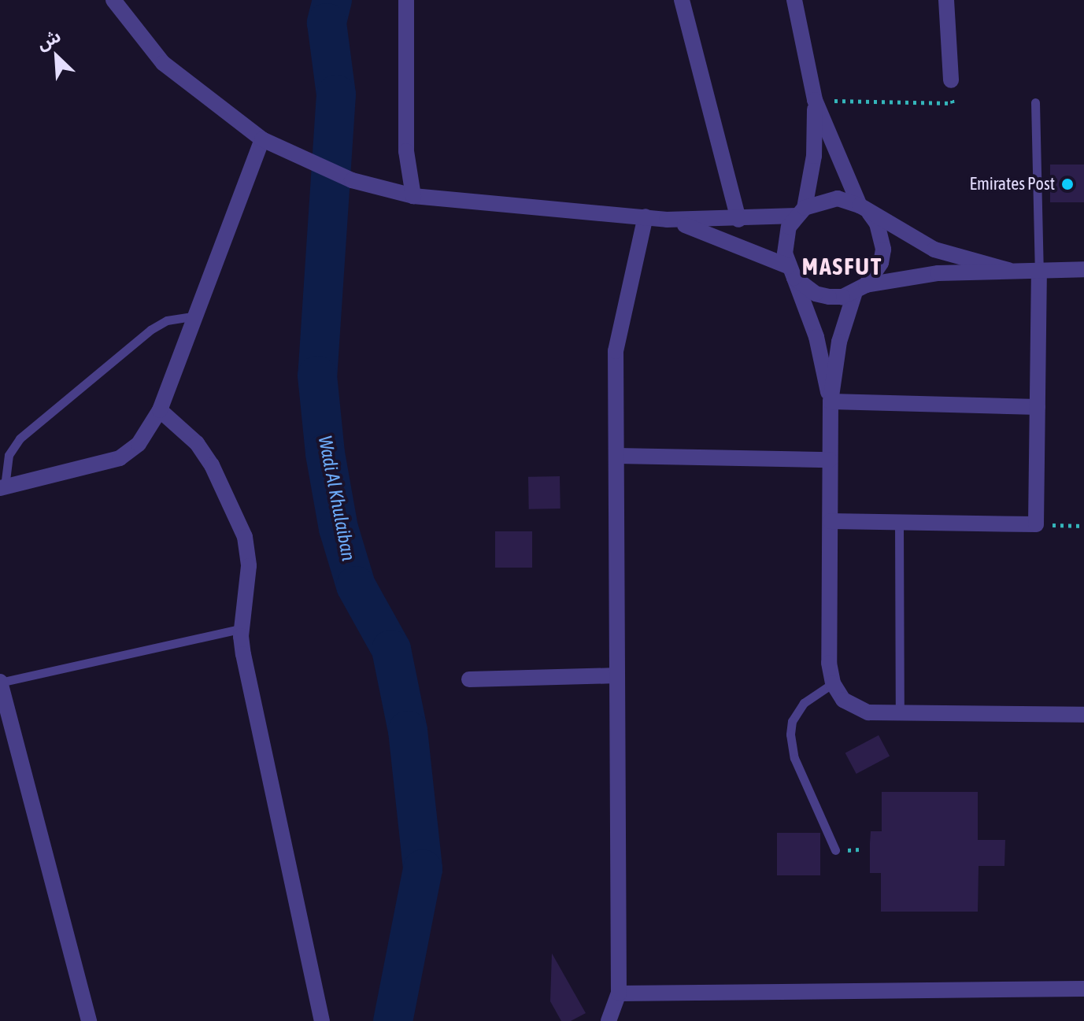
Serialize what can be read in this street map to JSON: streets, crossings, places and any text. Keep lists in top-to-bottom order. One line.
{"districts":["MASFUT"],"water":["Wadi Al Khulaiban"],"places":["Emirates Post"],"north":"top left"}
